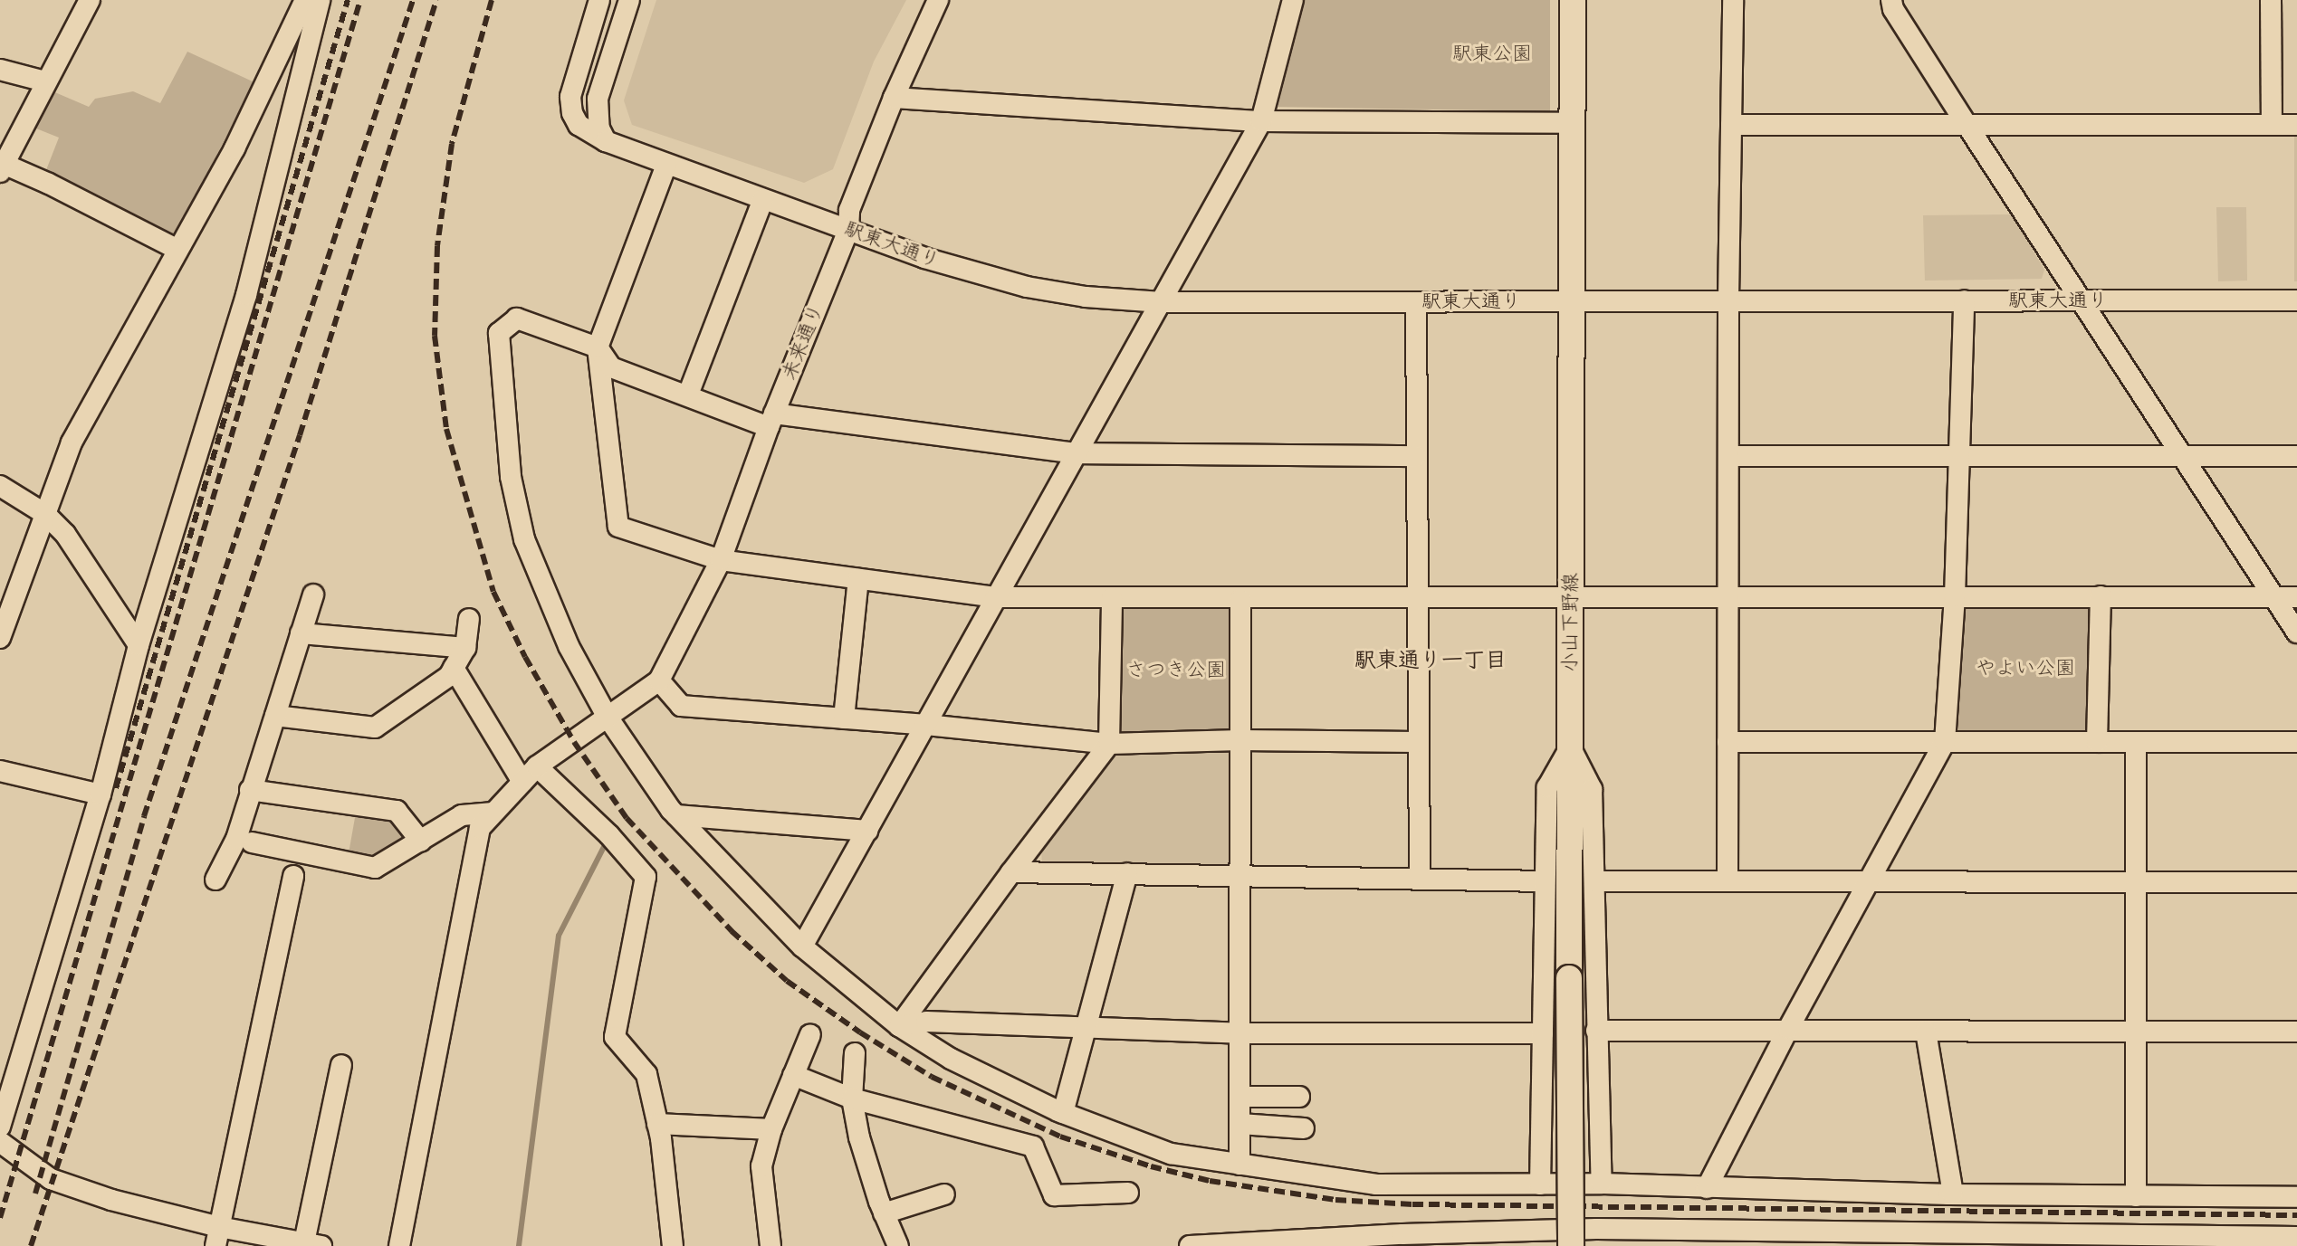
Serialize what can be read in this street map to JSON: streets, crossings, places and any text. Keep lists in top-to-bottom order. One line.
{"streets":{"main road":["小山下野線"],"street":["駅東大通り","未来通り"]},"crossings":[["駅東大通り","未来通り"],["駅東大通り","小山下野線"]],"districts":["駅東通り一丁目"],"parks":["駅東公園","やよい公園","さつき公園"]}
